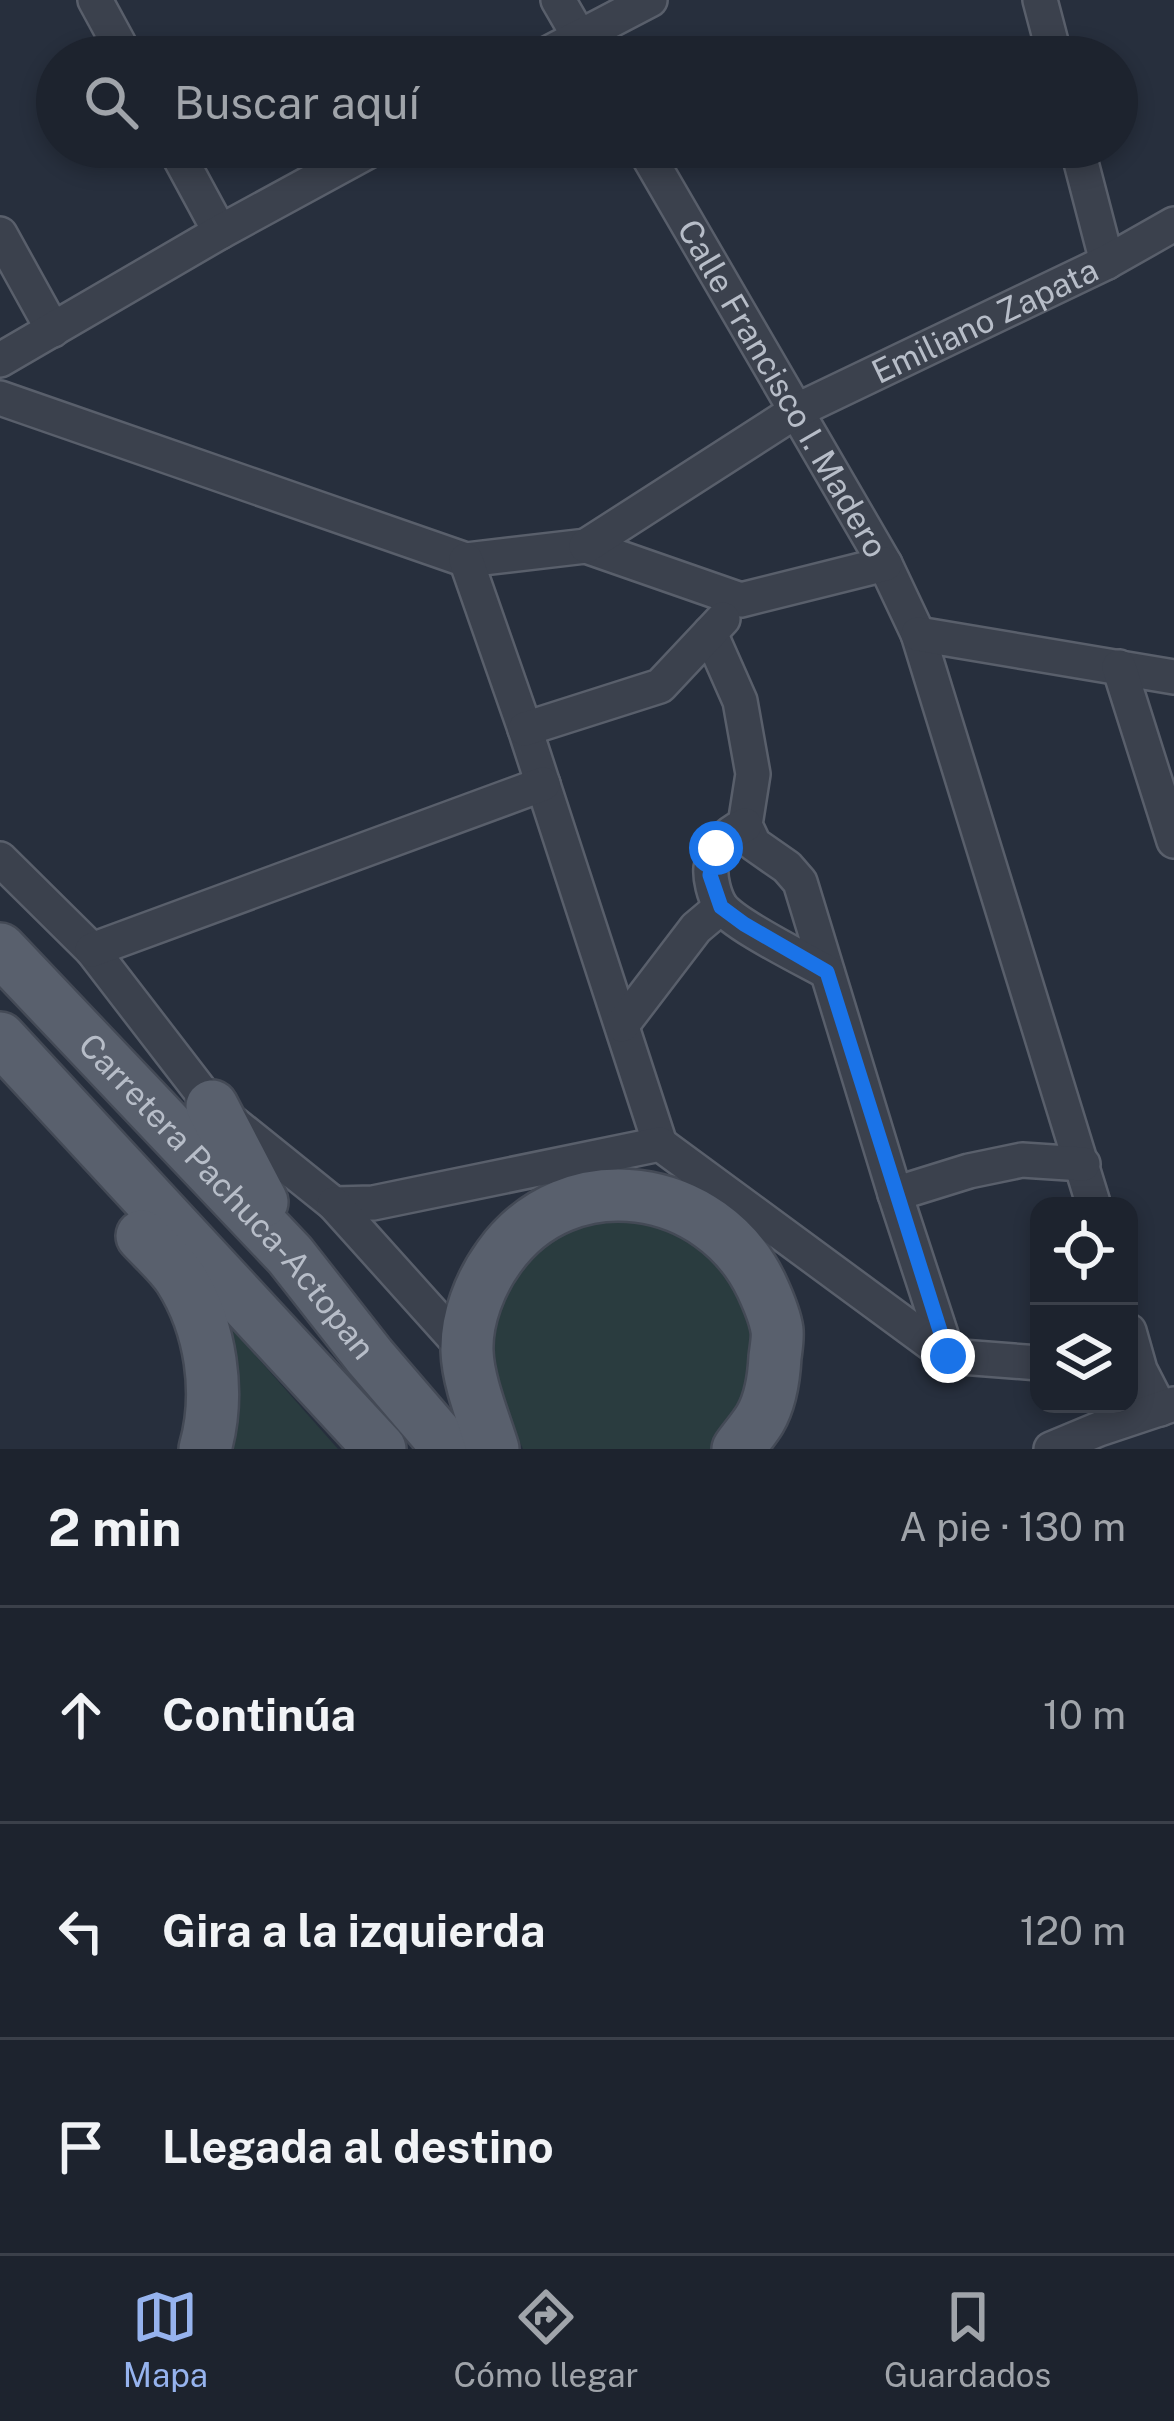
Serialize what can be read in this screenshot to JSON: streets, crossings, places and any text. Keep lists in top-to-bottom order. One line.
{"streets":{"main road":["Carretera Pachuca-Actopan"],"street":["Emiliano Zapata","Calle Francisco I. Madero"]},"crossings":[["Emiliano Zapata","Calle Francisco I. Madero"]],"page":{"search":"Buscar aquí","heading":["2 min","A pie · 130 m"],"list":[["Continúa","10 m"],["Gira a la izquierda","120 m"],"Llegada al destino"],"nav":["Mapa","Cómo llegar","Guardados"]}}
